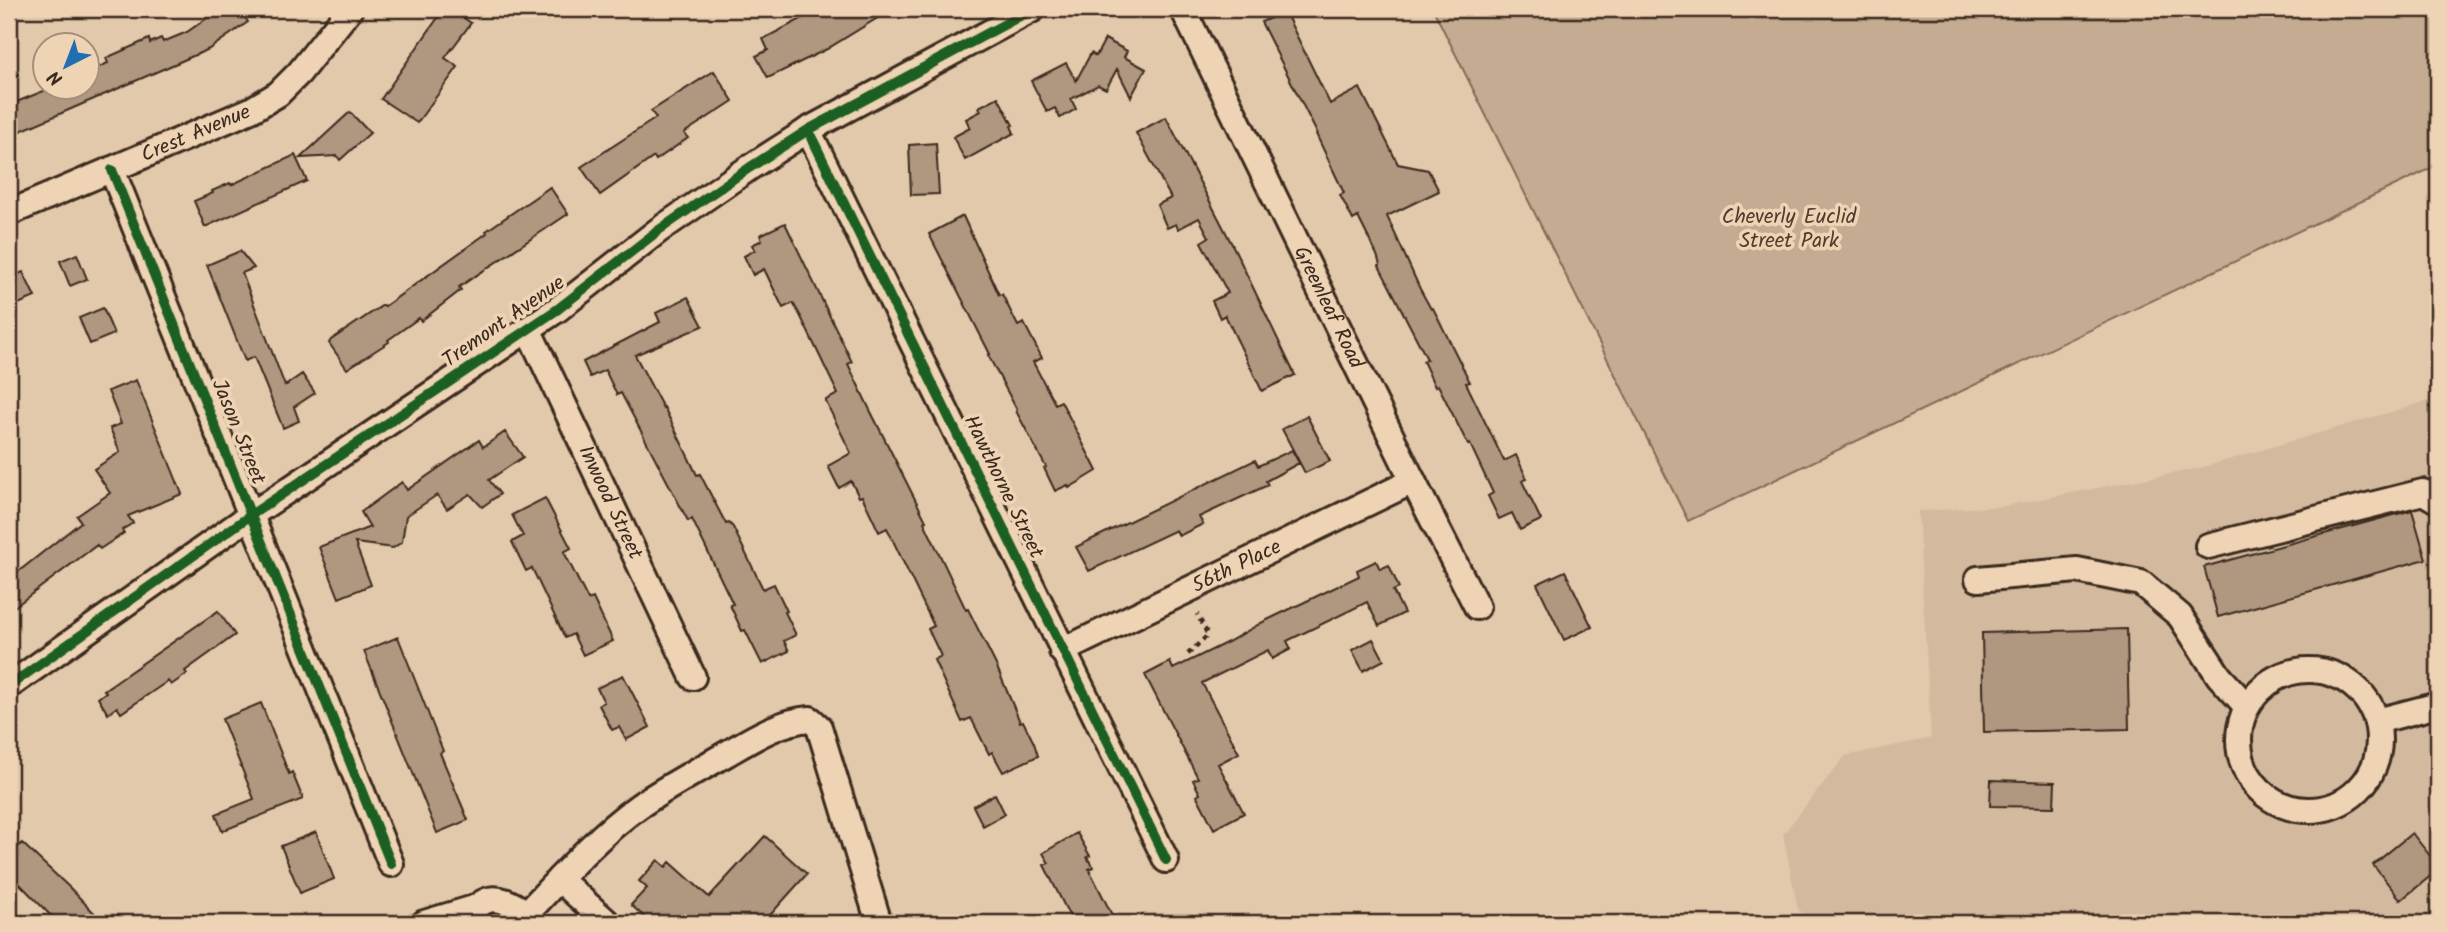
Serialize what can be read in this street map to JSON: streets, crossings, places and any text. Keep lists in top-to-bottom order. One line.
{"streets":{"street":["Crest Avenue","Greenleaf Road","Tremont Avenue","Jason Street","Hawthorne Street","Inwood Street","56th Place"]},"crossings":[["Crest Avenue","Jason Street"],["Greenleaf Road","56th Place"],["Tremont Avenue","Jason Street"],["Tremont Avenue","Hawthorne Street"],["Tremont Avenue","Inwood Street"],["Hawthorne Street","56th Place"]],"parks":["Cheverly Euclid Street Park"],"north":"bottom left"}
